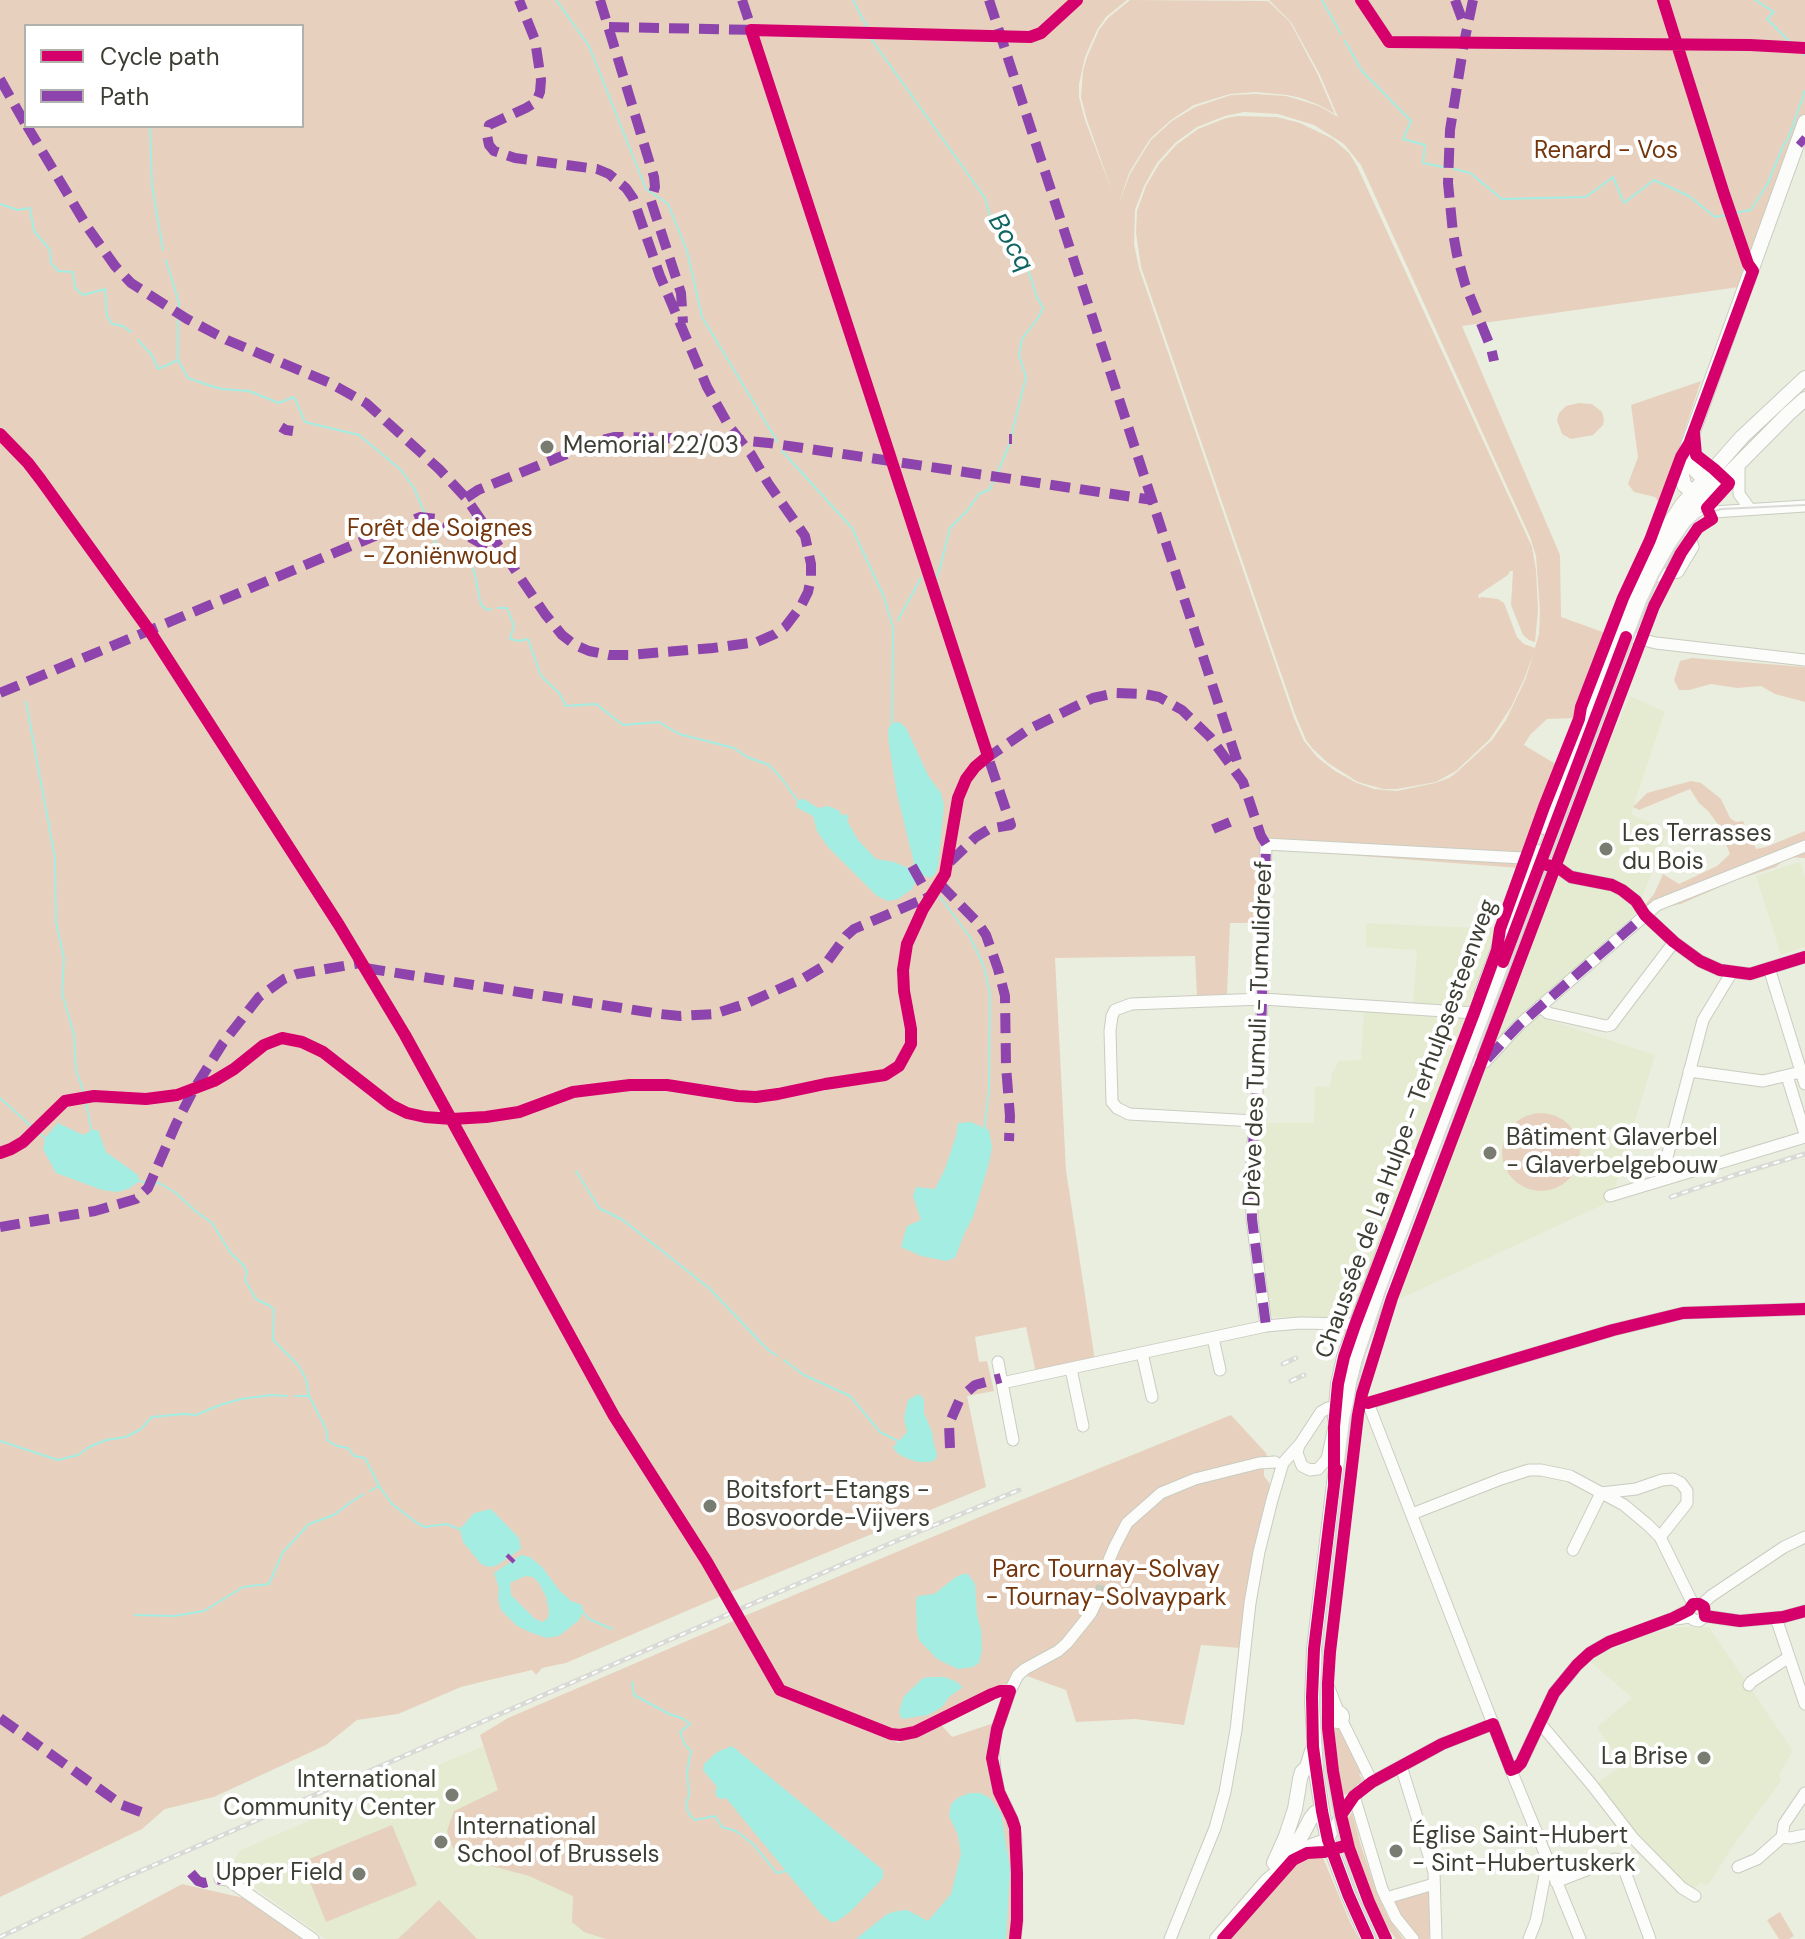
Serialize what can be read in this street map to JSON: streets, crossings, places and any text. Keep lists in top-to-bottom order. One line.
{"streets":{"main road":["Chaussée de La Hulpe - Terhulpsesteenweg"],"street":["Drève des Tumuli - Tumulidreef"]},"crossings":[["Drève des Tumuli - Tumulidreef","Chaussée de La Hulpe - Terhulpsesteenweg"]],"water":["Bocq"],"parks":["Renard - Vos","Forêt de Soignes - Zoniënwoud","Parc Tournay-Solvay - Tournay-Solvaypark"],"places":["Memorial 22/03","Les Terrasses du Bois","Bâtiment Glaverbel - Glaverbelgebouw","Boitsfort-Etangs - Bosvoorde-Vijvers","La Brise","International Community Center","International School of Brussels","Église Saint-Hubert - Sint-Hubertuskerk","Upper Field"],"legend":["Cycle path","Path"]}
